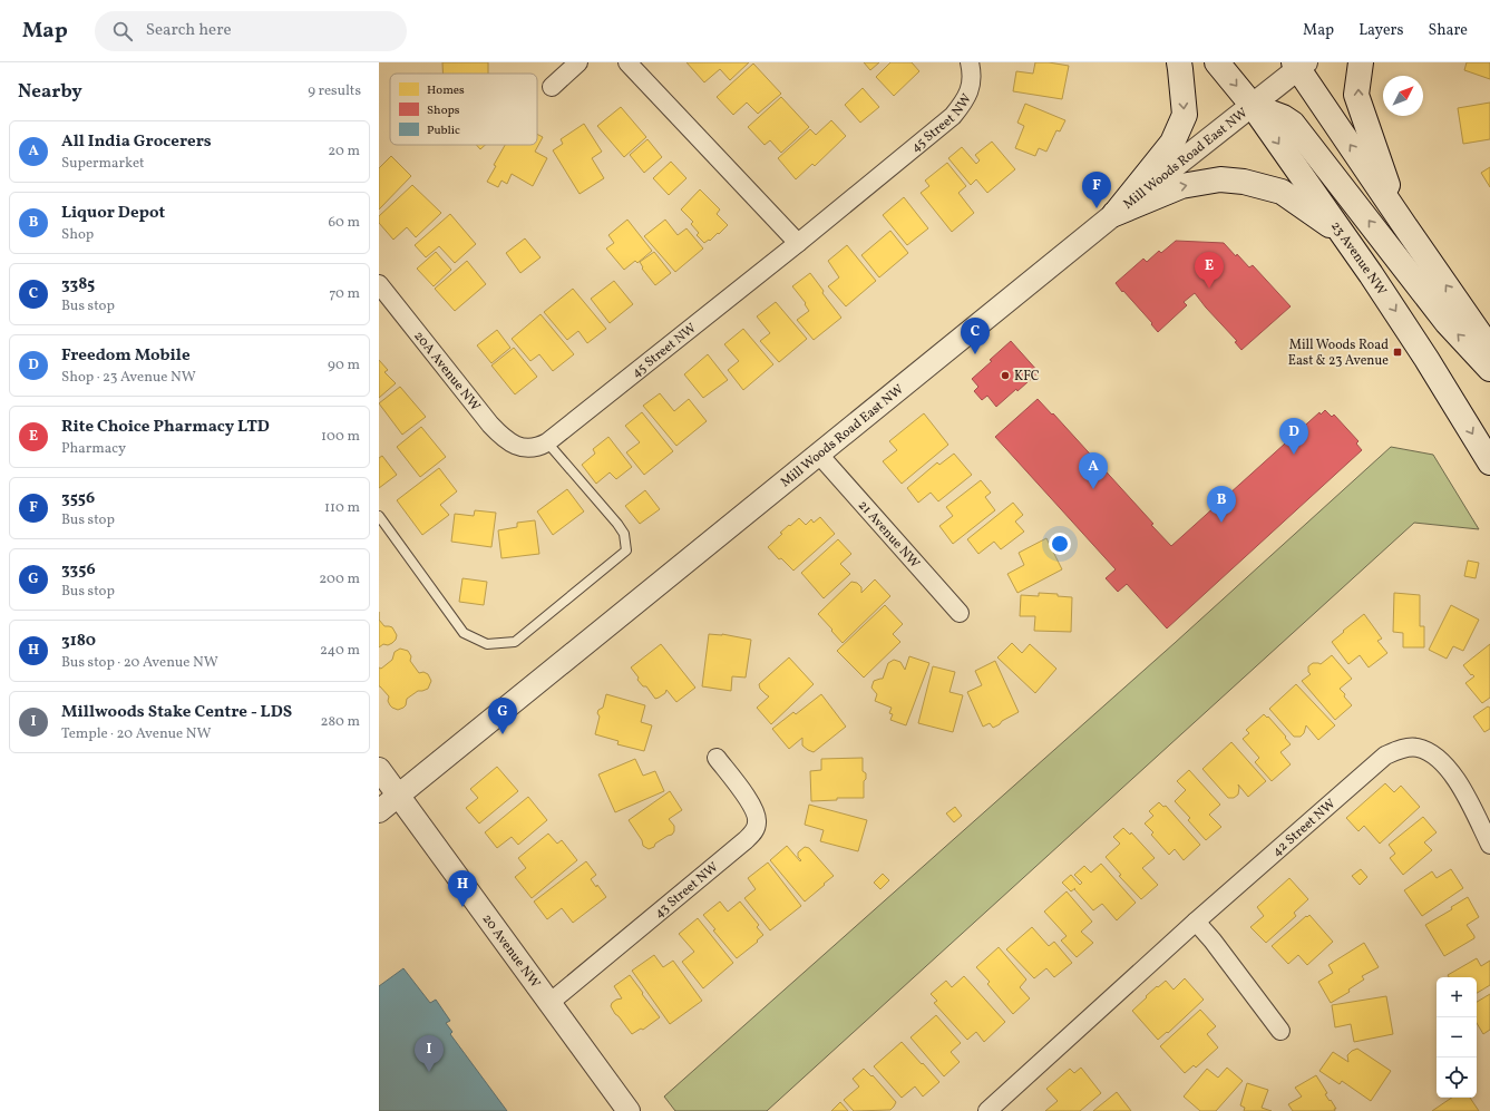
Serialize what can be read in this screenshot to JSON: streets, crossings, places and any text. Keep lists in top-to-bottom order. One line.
{"streets":{"main road":["23 Avenue NW"],"street":["45 Street NW","Mill Woods Road East NW","20A Avenue NW","21 Avenue NW","42 Street NW","43 Street NW","20 Avenue NW"]},"crossings":[["45 Street NW","20A Avenue NW"],["Mill Woods Road East NW","23 Avenue NW"],["Mill Woods Road East NW","21 Avenue NW"],["Mill Woods Road East NW","20 Avenue NW"],["43 Street NW","20 Avenue NW"]],"places":{"transit":["Mill Woods Road East & 23 Avenue"],"other":["KFC"]},"legend":["Homes","Shops","Public"],"north":"top right","page":{"header":"Map","search":"Search here","nav":["Map","Layers","Share"],"heading":["Nearby","9 results"],"list":[{"mark":"A","name":"All India Grocerers","note":"Supermarket","value":"20 m"},{"mark":"B","name":"Liquor Depot","note":"Shop","value":"60 m"},{"mark":"C","name":"3385","note":"Bus stop","value":"70 m"},{"mark":"D","name":"Freedom Mobile","note":"Shop · 23 Avenue NW","value":"90 m"},{"mark":"E","name":"Rite Choice Pharmacy LTD","note":"Pharmacy","value":"100 m"},{"mark":"F","name":"3556","note":"Bus stop","value":"110 m"},{"mark":"G","name":"3356","note":"Bus stop","value":"200 m"},{"mark":"H","name":"3180","note":"Bus stop · 20 Avenue NW","value":"240 m"},{"mark":"I","name":"Millwoods Stake Centre - LDS","note":"Temple · 20 Avenue NW","value":"280 m"}],"pins":["F","E","C","D","A","B","G","H","I"],"map_buttons":["+","−"]}}
